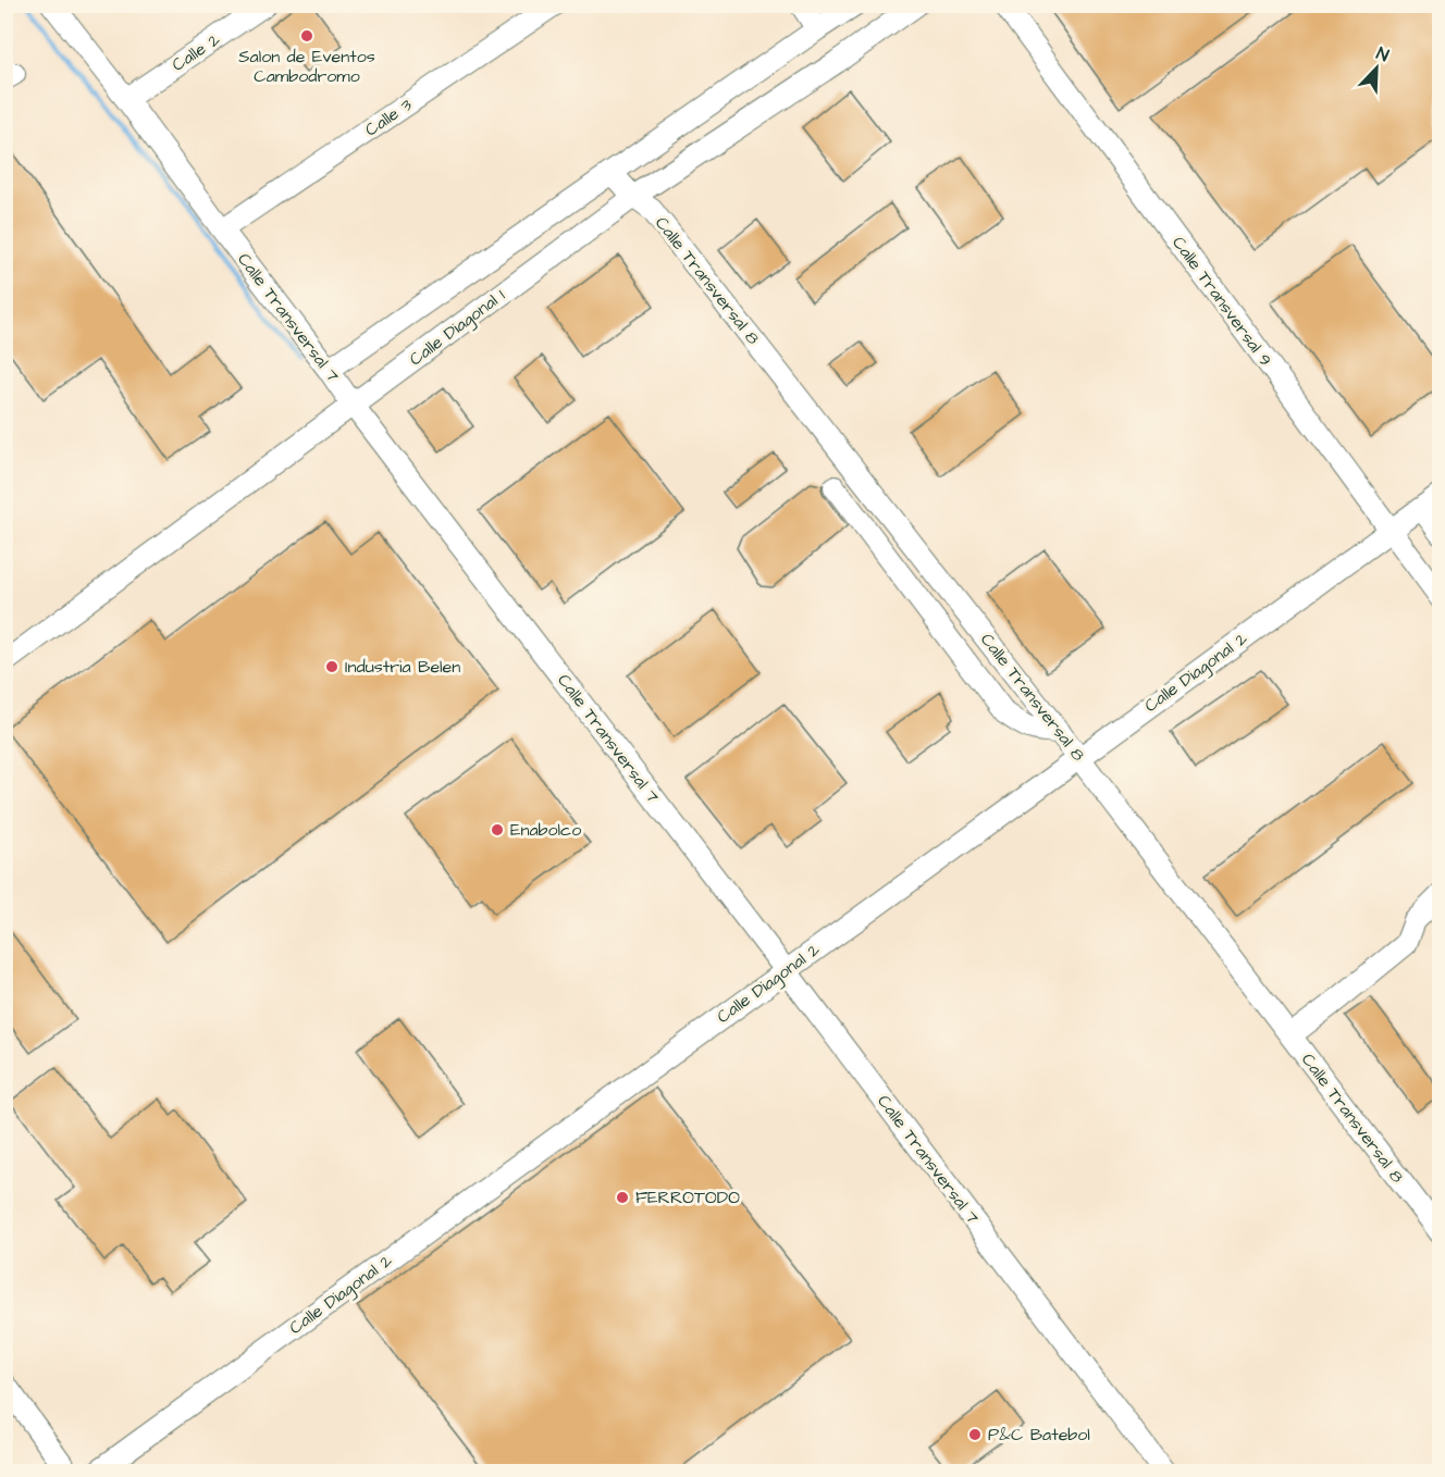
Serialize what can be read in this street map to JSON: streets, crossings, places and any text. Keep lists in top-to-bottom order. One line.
{"streets":{"street":["Calle 2","Calle 3","Calle Transversal 8","Calle Transversal 9","Calle Transversal 7","Calle Diagonal 1","Calle Diagonal 2"]},"crossings":[["Calle 2","Calle Transversal 7"],["Calle 3","Calle Transversal 7"],["Calle Transversal 8","Calle Diagonal 1"],["Calle Transversal 8","Calle Diagonal 2"],["Calle Transversal 9","Calle Diagonal 2"],["Calle Transversal 7","Calle Diagonal 1"],["Calle Transversal 7","Calle Diagonal 2"]],"places":["Salon de Eventos Cambodromo","Industria Belen","Enabolco","FERROTODO","P&C Batebol"],"north":"top right"}
